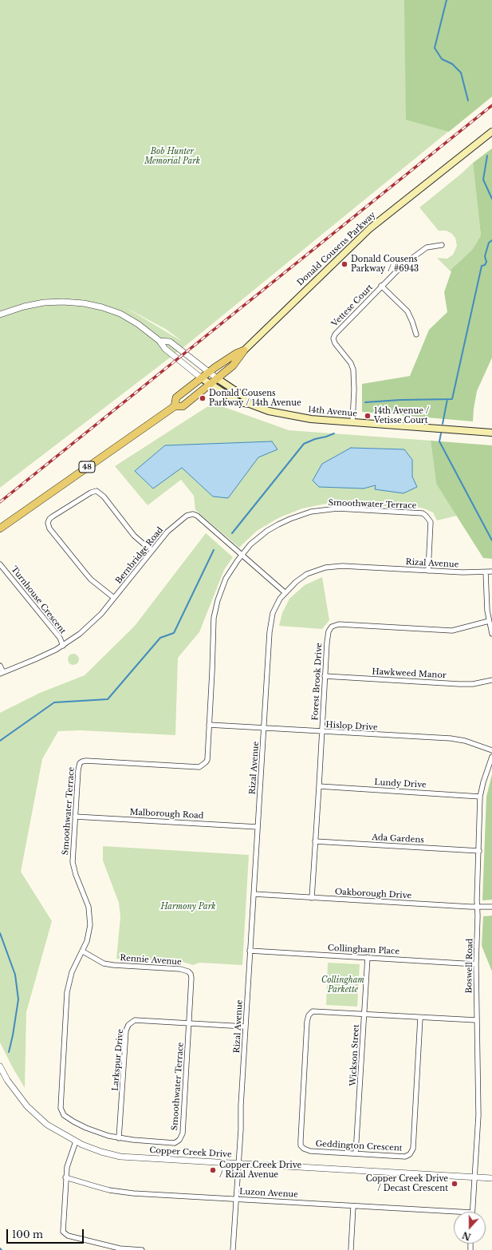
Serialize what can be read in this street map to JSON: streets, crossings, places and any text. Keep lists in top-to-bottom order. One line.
{"streets":{"main road":["Donald Cousens Parkway","14th Avenue","48"],"street":["Vettese Court","Smoothwater Terrace","Bernbridge Road","Rizal Avenue","Turnhouse Crescent","Hawkweed Manor","Forest Brook Drive","Hislop Drive","Lundy Drive","Malborough Road","Ada Gardens","Oakborough Drive","Collingham Place","Rennie Avenue","Boswell Road","Wickson Street","Larkspur Drive","Geddington Crescent","Copper Creek Drive","Luzon Avenue"]},"crossings":[["Donald Cousens Parkway","14th Avenue"],["Vettese Court","14th Avenue"],["Smoothwater Terrace","Bernbridge Road"],["Smoothwater Terrace","Rizal Avenue"],["Smoothwater Terrace","Hislop Drive"],["Smoothwater Terrace","Malborough Road"],["Smoothwater Terrace","Rennie Avenue"],["Smoothwater Terrace","Larkspur Drive"],["Bernbridge Road","Rizal Avenue"],["Bernbridge Road","Turnhouse Crescent"],["Rizal Avenue","Hislop Drive"],["Rizal Avenue","Malborough Road"],["Rizal Avenue","Oakborough Drive"],["Rizal Avenue","Collingham Place"],["Rizal Avenue","Larkspur Drive"],["Rizal Avenue","Copper Creek Drive"],["Rizal Avenue","Luzon Avenue"],["Hawkweed Manor","Forest Brook Drive"],["Forest Brook Drive","Hislop Drive"],["Forest Brook Drive","Lundy Drive"],["Forest Brook Drive","Ada Gardens"],["Forest Brook Drive","Oakborough Drive"],["Lundy Drive","Boswell Road"],["Ada Gardens","Boswell Road"],["Oakborough Drive","Boswell Road"],["Collingham Place","Boswell Road"],["Collingham Place","Wickson Street"],["Rennie Avenue","Larkspur Drive"],["Boswell Road","Geddington Crescent"],["Boswell Road","Copper Creek Drive"],["Wickson Street","Geddington Crescent"]],"parks":["Bob Hunter Memorial Park","Harmony Park","Collingham Parkette"],"places":["Donald Cousens Parkway / #6943","Donald Cousens Parkway / 14th Avenue","14th Avenue / Vetisse Court","Copper Creek Drive / Rizal Avenue","Copper Creek Drive / Decast Crescent"],"scale_bar":"100 m","north":"bottom"}
